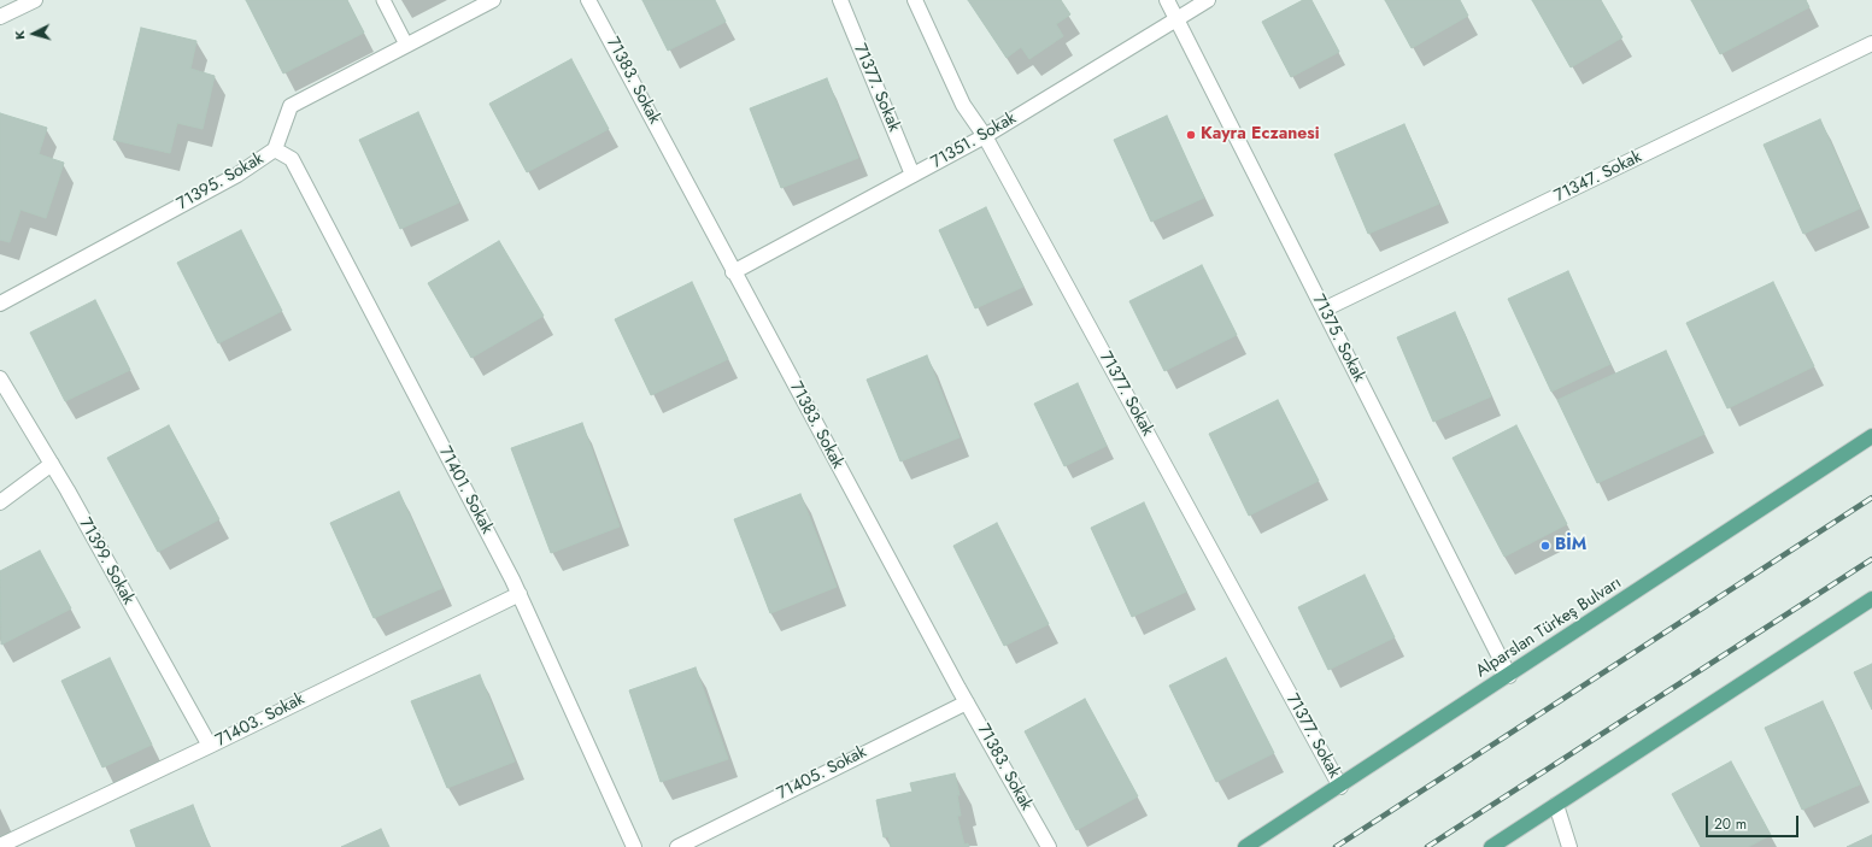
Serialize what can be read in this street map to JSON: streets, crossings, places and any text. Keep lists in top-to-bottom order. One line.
{"streets":{"main road":["Alparslan Türkeş Bulvarı"],"street":["71383. Sokak","71377. Sokak","71351. Sokak","71347. Sokak","71395. Sokak","71375. Sokak","71401. Sokak","71399. Sokak","71403. Sokak","71405. Sokak"]},"crossings":[["71383. Sokak","71351. Sokak"],["71383. Sokak","71405. Sokak"],["71377. Sokak","71351. Sokak"],["71377. Sokak","Alparslan Türkeş Bulvarı"],["71351. Sokak","71375. Sokak"],["71347. Sokak","71375. Sokak"],["71395. Sokak","71401. Sokak"],["71375. Sokak","Alparslan Türkeş Bulvarı"],["71401. Sokak","71403. Sokak"],["71399. Sokak","71403. Sokak"]],"places":["Kayra Eczanesi","BİM"],"scale_bar":"20 m","north":"left"}
